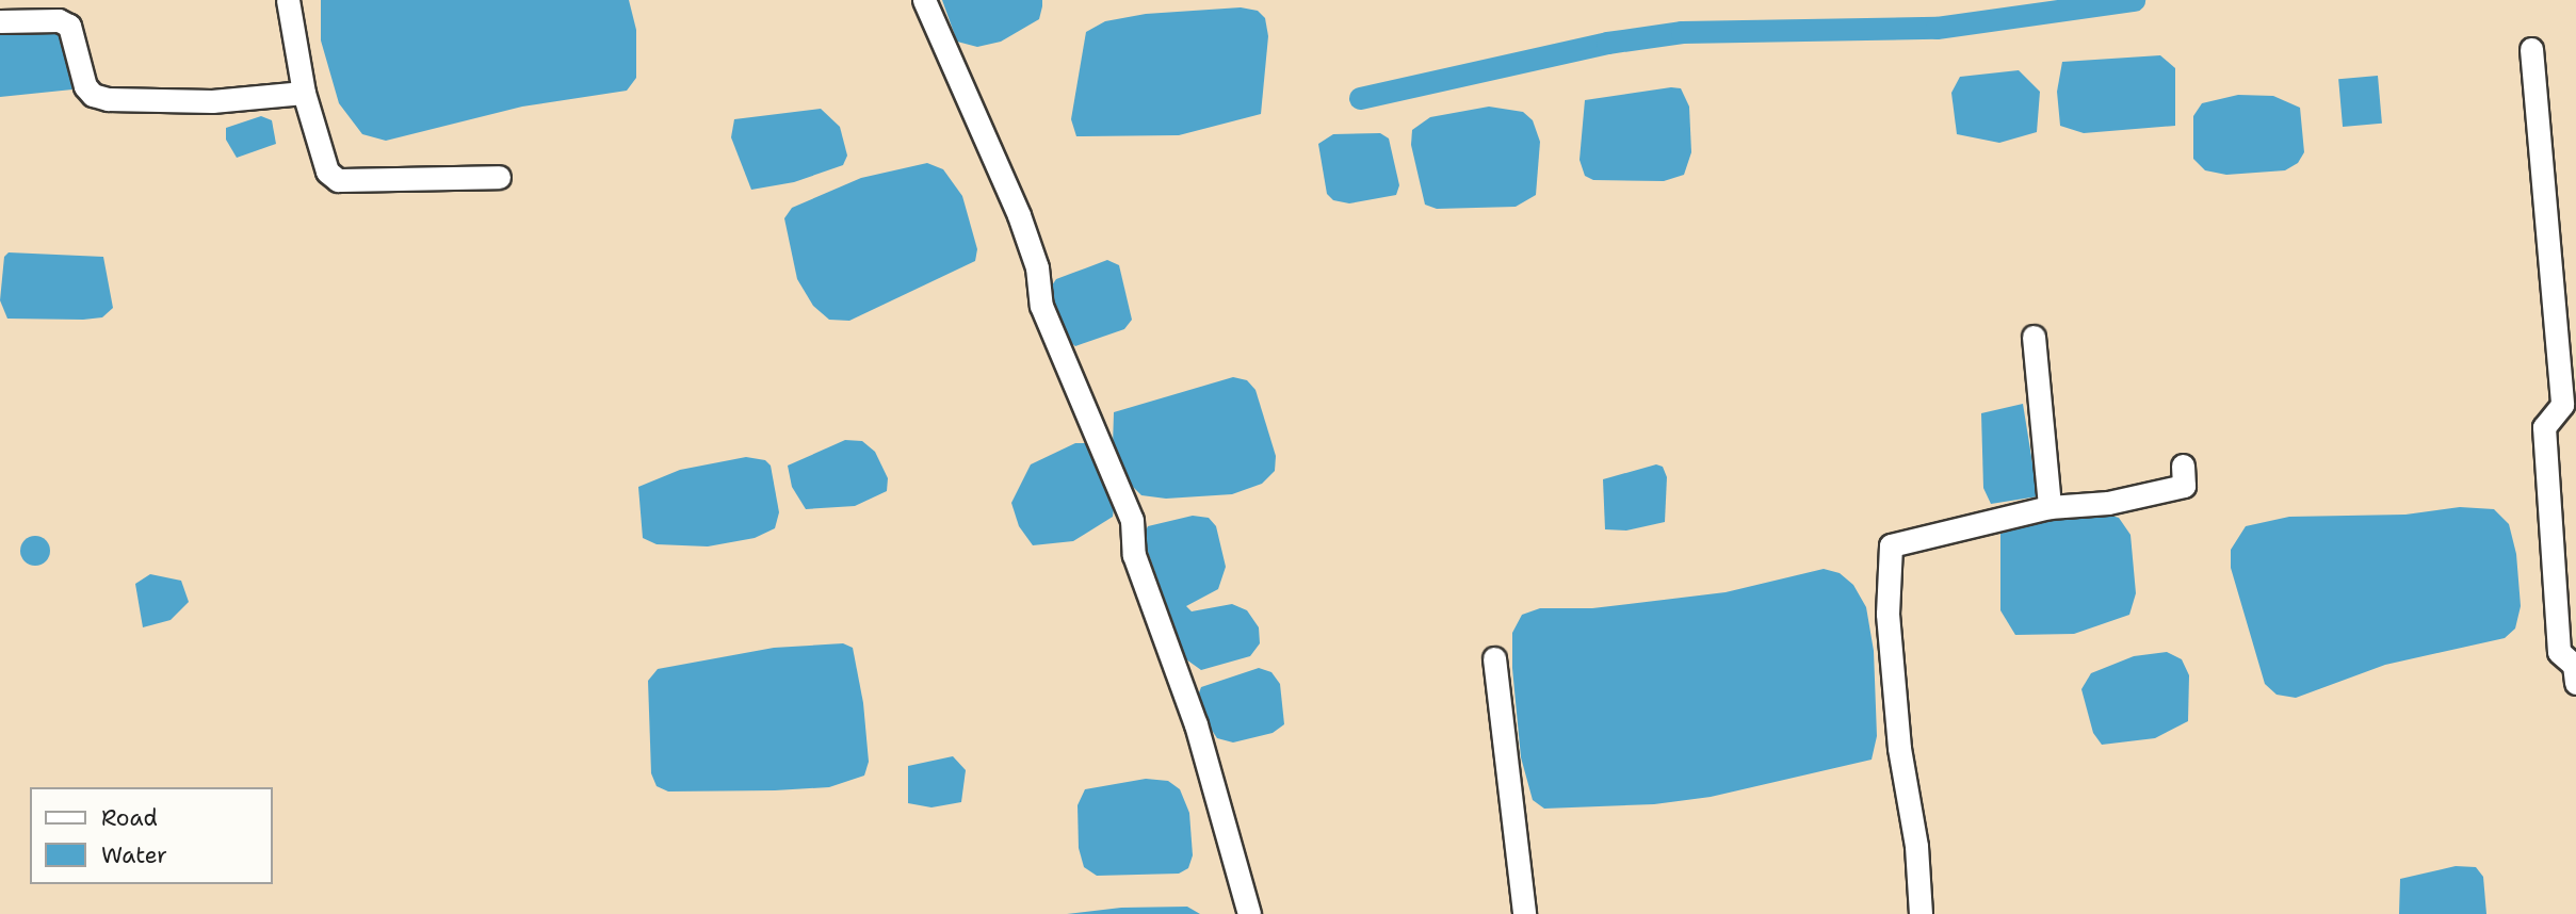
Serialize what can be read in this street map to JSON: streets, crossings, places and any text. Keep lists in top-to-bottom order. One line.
{"legend":["Road","Water"]}
